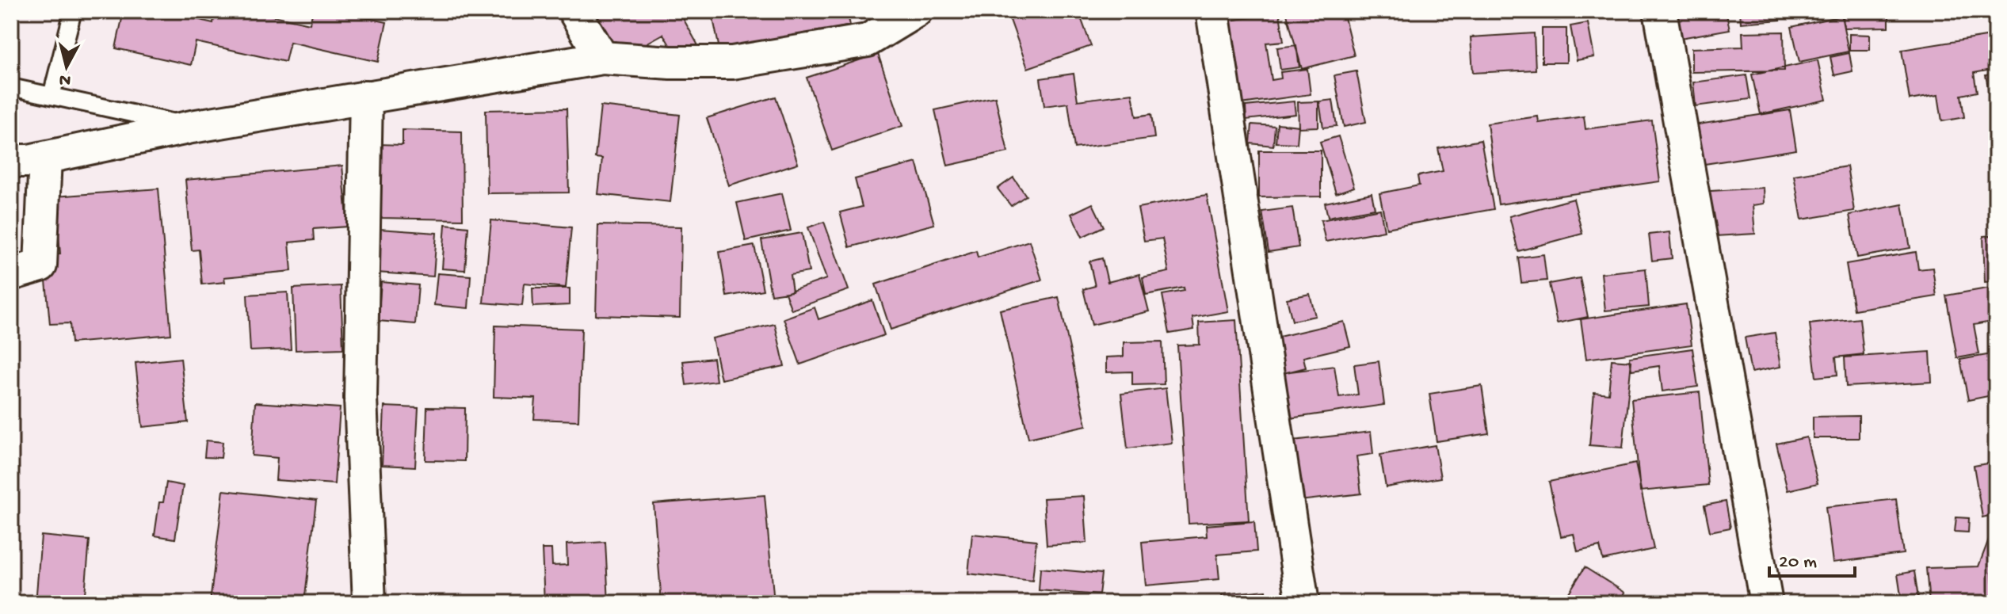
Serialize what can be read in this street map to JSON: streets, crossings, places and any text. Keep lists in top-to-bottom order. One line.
{"scale_bar":"20 m","north":"bottom"}
